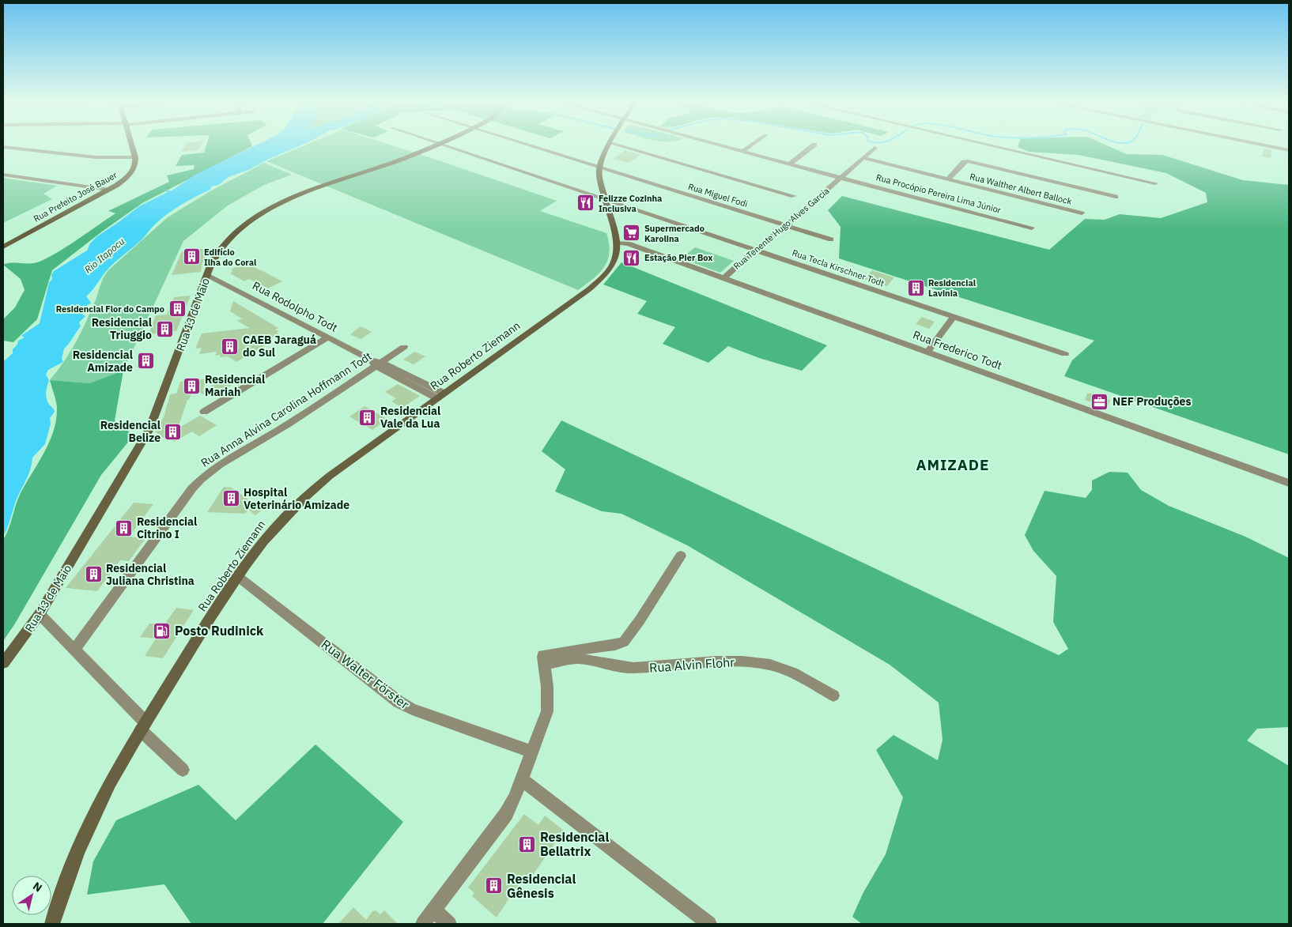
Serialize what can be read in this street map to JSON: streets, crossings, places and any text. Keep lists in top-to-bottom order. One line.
{"streets":{"main road":["Rua Prefeito José Bauer","Rua 13 de Maio","Rua Roberto Ziemann"],"street":["Rua Walther Albert Ballock","Rua Procópio Pereira Lima Júnior","Rua Miguel Fodi","Rua Tenente Hugo Alves Garcia","Rua Tecla Kirschner Todt","Rua Rodolpho Todt","Rua Frederico Todt","Rua Anna Alvina Carolina Hoffmann Todt","Rua Alvin Flohr","Rua Walter Förster"]},"crossings":[["Rua Walther Albert Ballock","Rua Tenente Hugo Alves Garcia"],["Rua Procópio Pereira Lima Júnior","Rua Tenente Hugo Alves Garcia"],["Rua Miguel Fodi","Rua Tenente Hugo Alves Garcia"],["Rua Miguel Fodi","Rua Roberto Ziemann"],["Rua Tenente Hugo Alves Garcia","Rua Tecla Kirschner Todt"],["Rua Tenente Hugo Alves Garcia","Rua Frederico Todt"],["Rua Tecla Kirschner Todt","Rua Roberto Ziemann"],["Rua Rodolpho Todt","Rua 13 de Maio"],["Rua Rodolpho Todt","Rua Roberto Ziemann"],["Rua Rodolpho Todt","Rua Anna Alvina Carolina Hoffmann Todt"],["Rua Frederico Todt","Rua Roberto Ziemann"],["Rua Roberto Ziemann","Rua Walter Förster"]],"districts":["AMIZADE"],"water":["Rio Itapocu"],"places":{"restaurant":["Felizze Cozinha Inclusiva","Estação Pier Box"],"supermarket":["Supermercado Karolina"],"building":["Edifício Ilha do Coral","Residencial Lavinia","Residencial Flor do Campo","Residencial Triuggio","CAEB Jaraguá do Sul","Residencial Amizade","Residencial Mariah","Residencial Vale da Lua","Residencial Belize","Hospital Veterinário Amizade","Residencial Citrino I","Residencial Juliana Christina","Residencial Bellatrix","Residencial Gênesis"],"office":["NEF Produções"],"fuel station":["Posto Rudinick"]},"north":"top right"}
